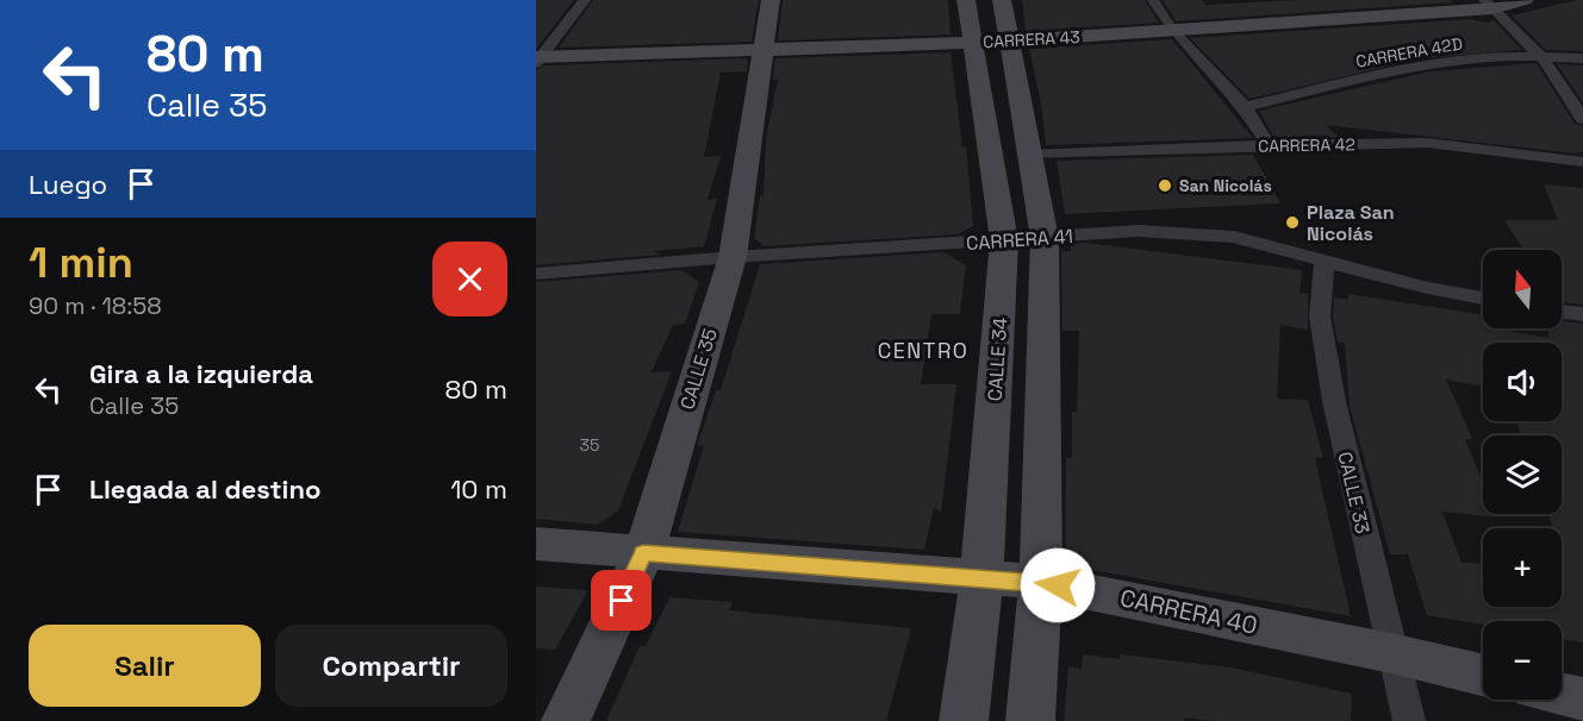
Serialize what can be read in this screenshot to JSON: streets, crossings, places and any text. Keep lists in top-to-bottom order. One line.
{"streets":{"street":["CARRERA 43","CARRERA 42D","CARRERA 42","CARRERA 41","CALLE 34","CALLE 35","CALLE 33","CARRERA 40"]},"crossings":[["CARRERA 43","CALLE 34"],["CARRERA 43","CALLE 35"],["CARRERA 41","CALLE 34"],["CARRERA 41","CALLE 35"],["CARRERA 41","CALLE 33"],["CALLE 34","CARRERA 40"],["CALLE 35","CARRERA 40"],["CALLE 33","CARRERA 40"]],"districts":["CENTRO"],"places":["San Nicolás","Plaza San Nicolás"],"house_numbers":["35"],"north":"top","page":{"turn":["80 m","Calle 35"],"then":"Luego","heading":["1 min","90 m · 18:58"],"map_buttons":["+","−"],"list":[{"name":"Gira a la izquierda","note":"Calle 35","value":"80 m"},{"name":"Llegada al destino","value":"10 m"}],"buttons":["Salir","Compartir"]}}
